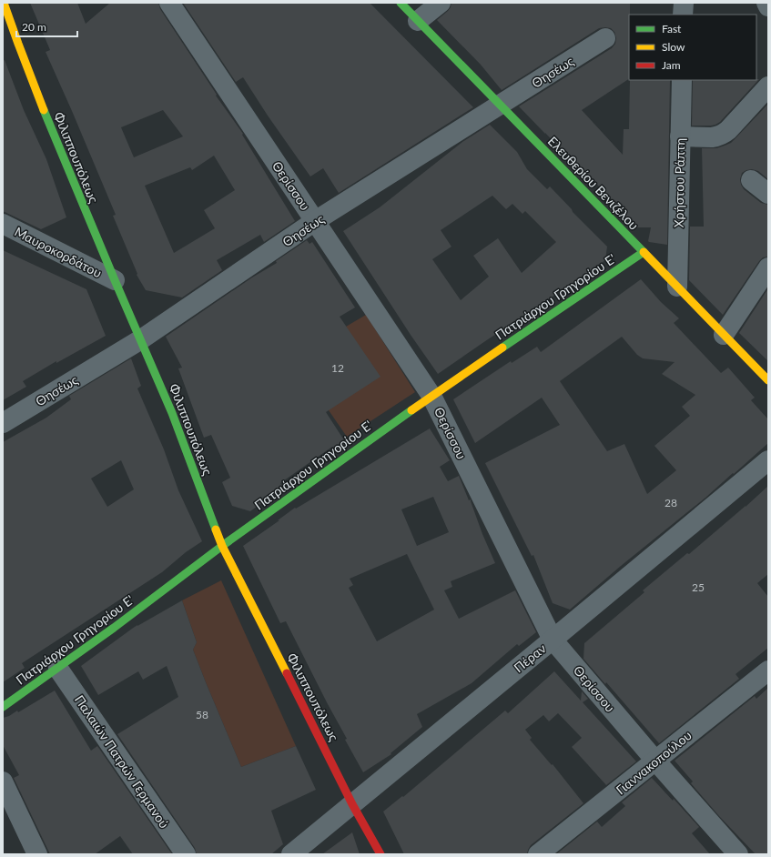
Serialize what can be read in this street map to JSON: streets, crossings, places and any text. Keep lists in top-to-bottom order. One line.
{"streets":{"main road":["Φιλιππουπόλεως","Ελευθερίου Βενιζέλου","Πατριάρχου Γρηγορίου Ε'"],"street":["Θησέως","Χρήστου Ράπτη","Θερίσσου","Μαυροκορδάτου","Πέραν","Παλαιών Πατρών Γερμανού","Γιαννακοπούλου"]},"crossings":[["Θησέως","Φιλιππουπόλεως"],["Θησέως","Ελευθερίου Βενιζέλου"],["Θησέως","Θερίσσου"],["Φιλιππουπόλεως","Μαυροκορδάτου"],["Φιλιππουπόλεως","Πατριάρχου Γρηγορίου Ε'"],["Φιλιππουπόλεως","Πέραν"],["Ελευθερίου Βενιζέλου","Χρήστου Ράπτη"],["Ελευθερίου Βενιζέλου","Πατριάρχου Γρηγορίου Ε'"],["Θερίσσου","Πατριάρχου Γρηγορίου Ε'"],["Θερίσσου","Πέραν"],["Θερίσσου","Γιαννακοπούλου"],["Πατριάρχου Γρηγορίου Ε'","Παλαιών Πατρών Γερμανού"]],"house_numbers":["12","28","25","58"],"legend":["Fast","Slow","Jam"],"scale_bar":"20 m"}
